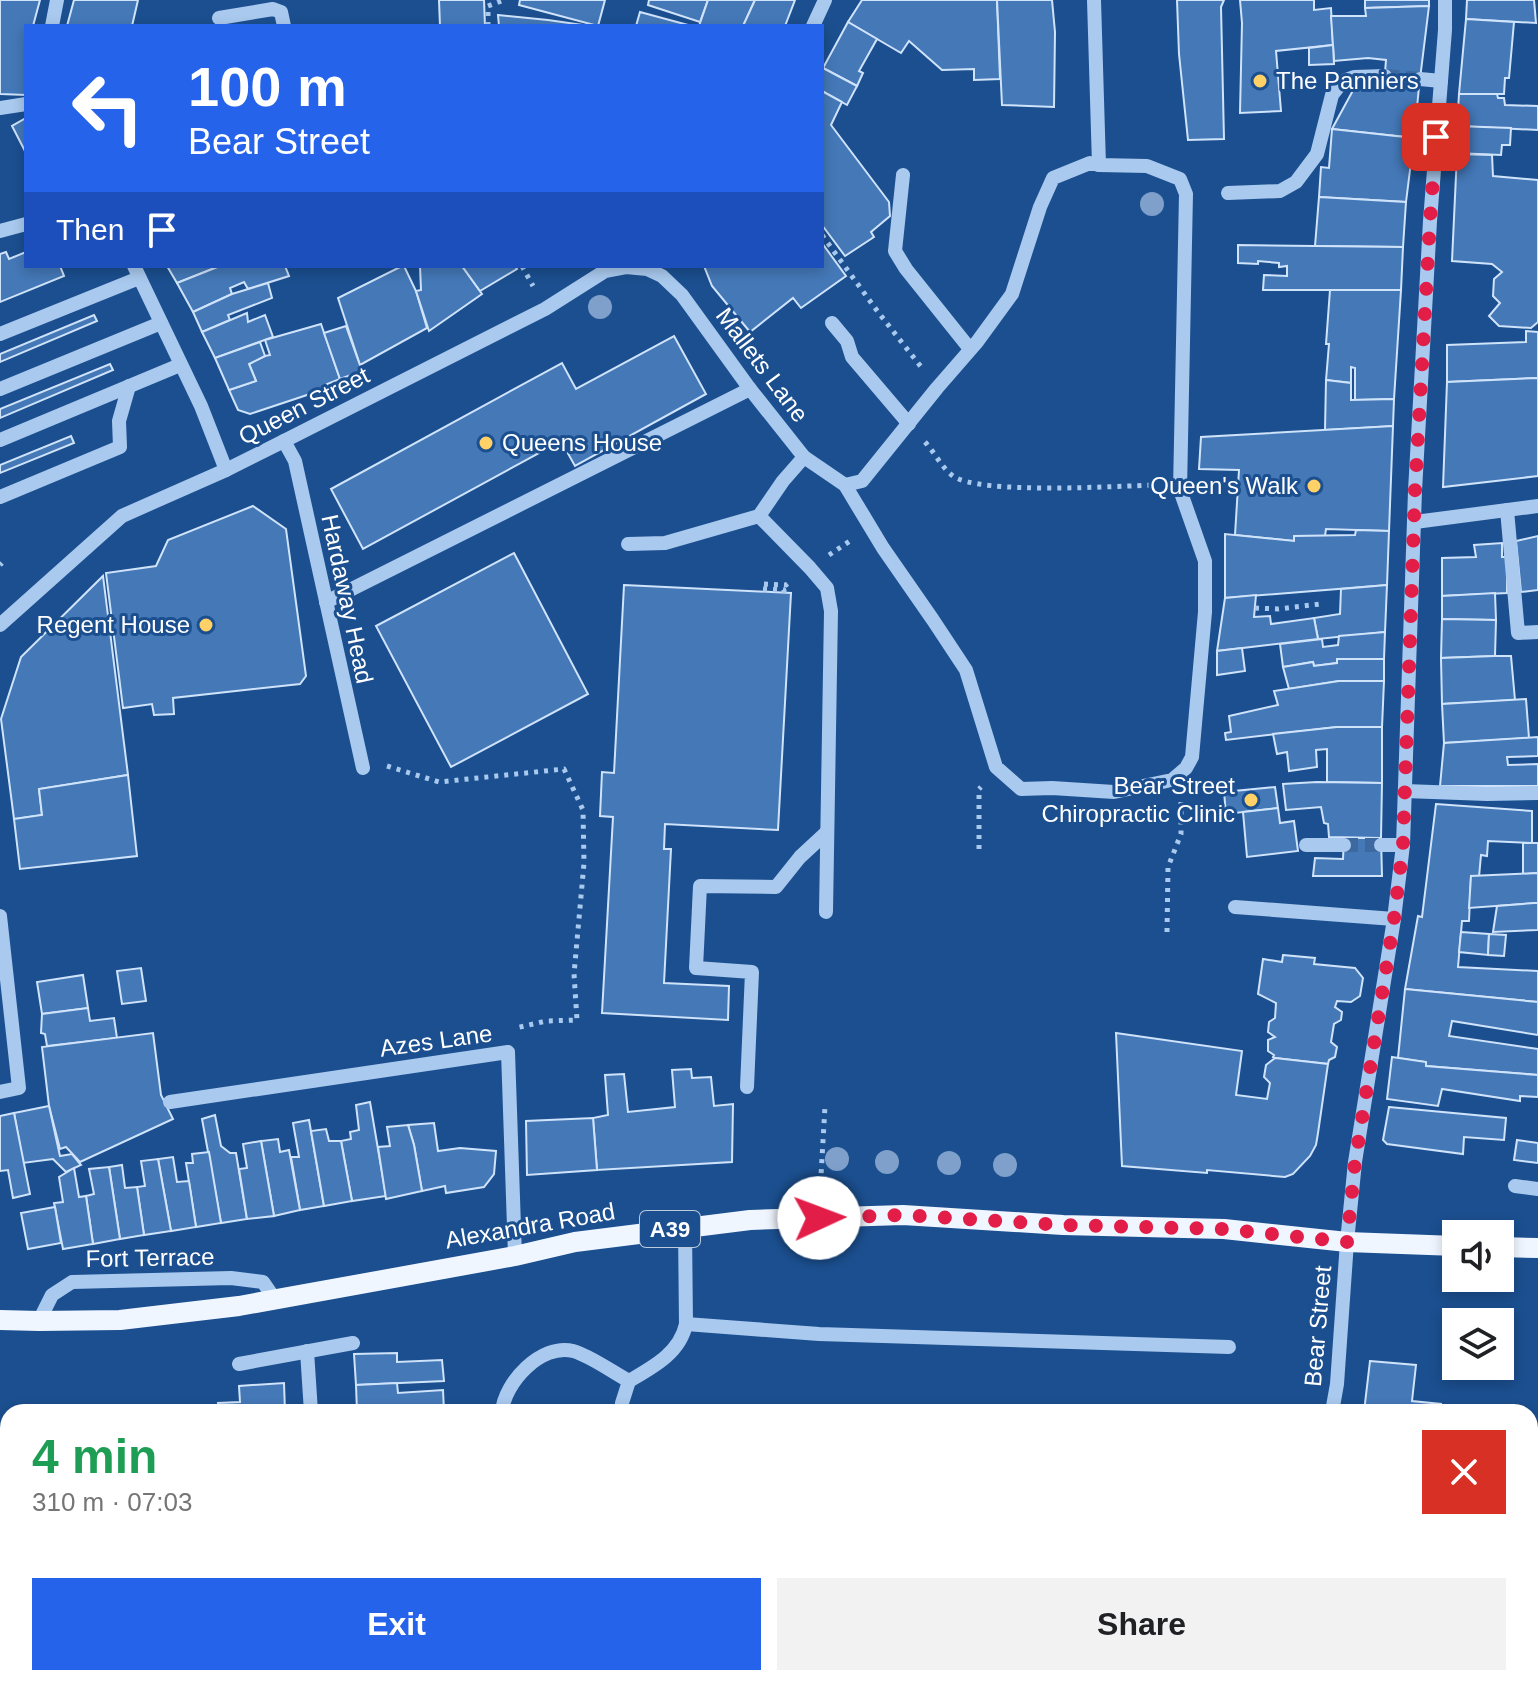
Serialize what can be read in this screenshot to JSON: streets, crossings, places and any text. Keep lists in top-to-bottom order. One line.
{"streets":{"main road":["Alexandra Road","A39"],"street":["Mallets Lane","Queen Street","Hardaway Head","Azes Lane","Fort Terrace","Bear Street"]},"crossings":[["Queen Street","Hardaway Head"],["Azes Lane","Alexandra Road"],["Alexandra Road","Fort Terrace"],["Alexandra Road","Bear Street"]],"places":["The Panniers","Queens House","Queen's Walk","Regent House","Bear Street Chiropractic Clinic"],"page":{"turn":["100 m","Bear Street"],"then":"Then","heading":["4 min","310 m · 07:03"],"buttons":["Exit","Share"]}}
